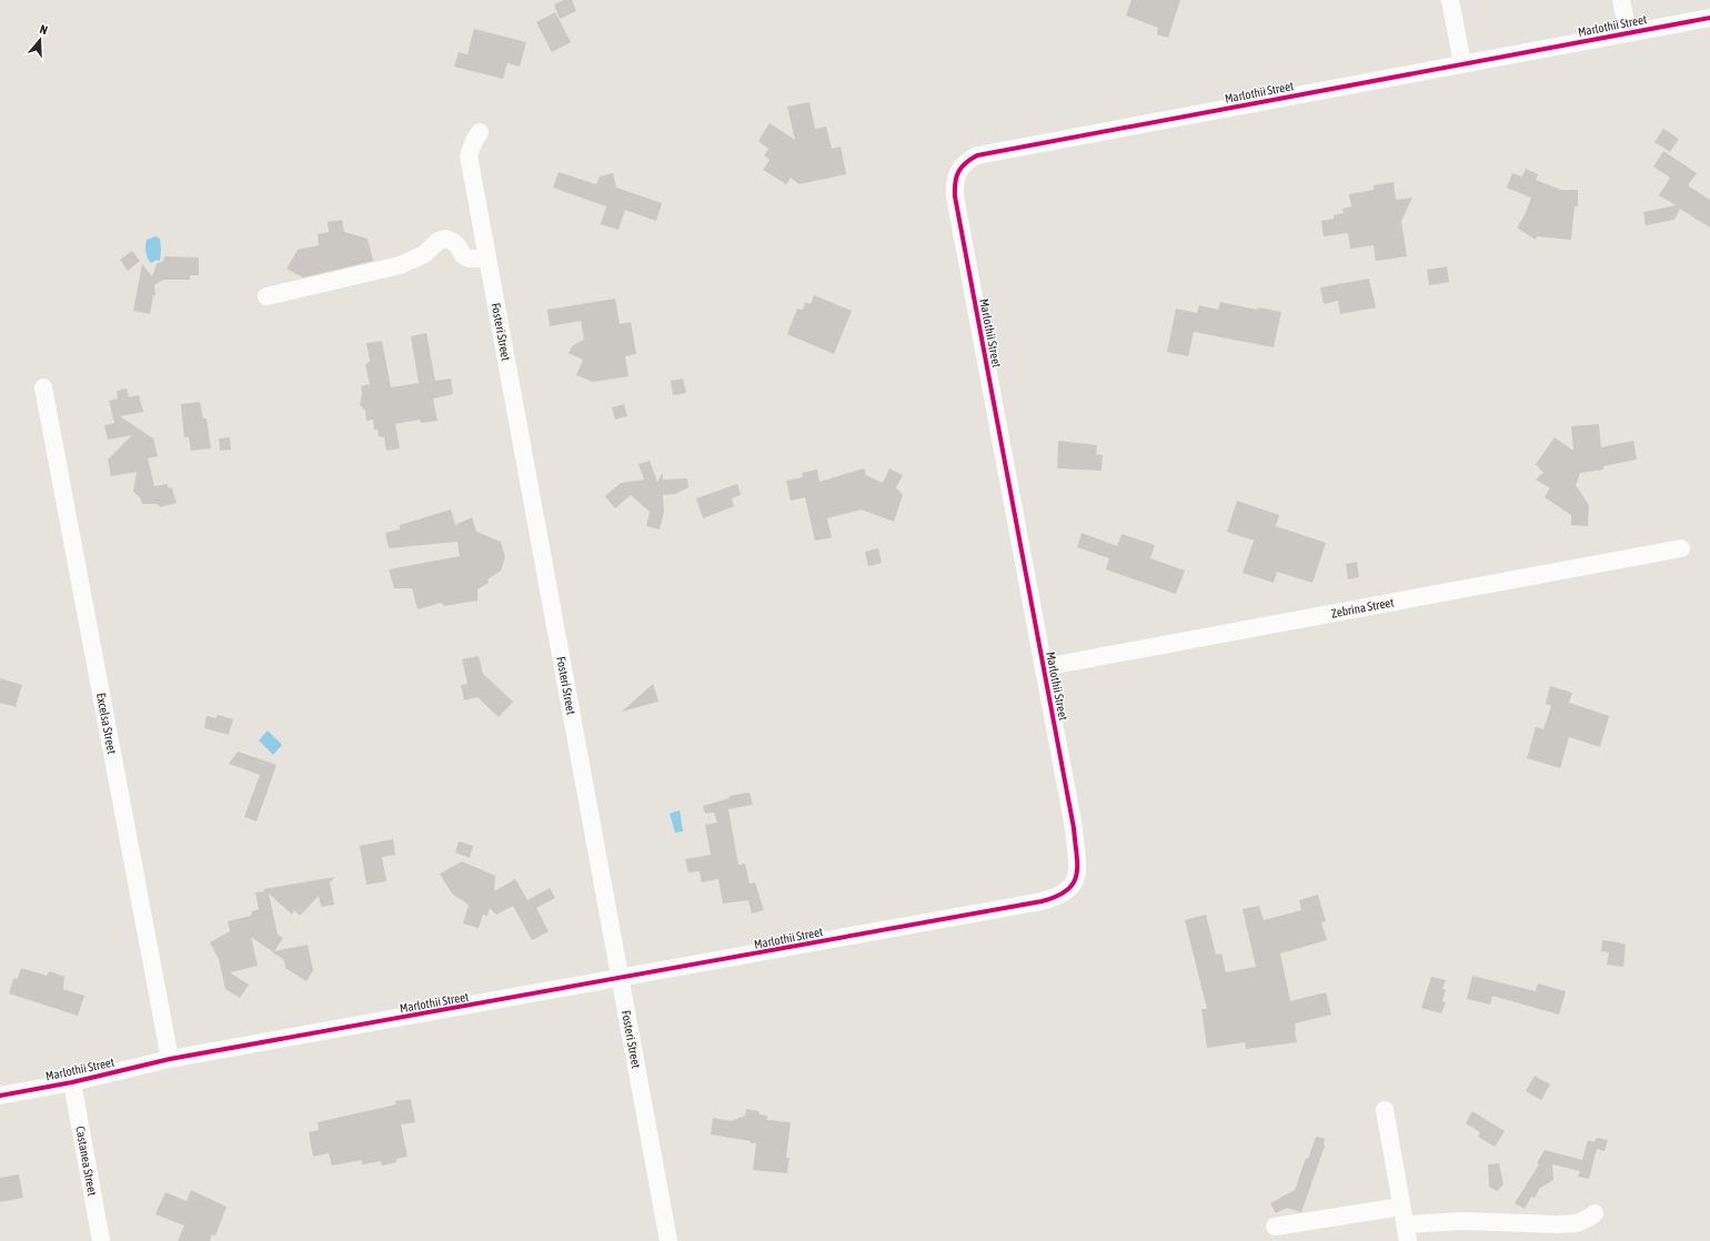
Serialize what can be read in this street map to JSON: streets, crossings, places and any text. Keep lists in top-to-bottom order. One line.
{"streets":{"street":["Marlothii Street","Fosteri Street","Zebrina Street","Excelsa Street","Castanea Street"]},"crossings":[["Marlothii Street","Fosteri Street"],["Marlothii Street","Zebrina Street"],["Marlothii Street","Excelsa Street"],["Marlothii Street","Castanea Street"]],"north":"top"}
